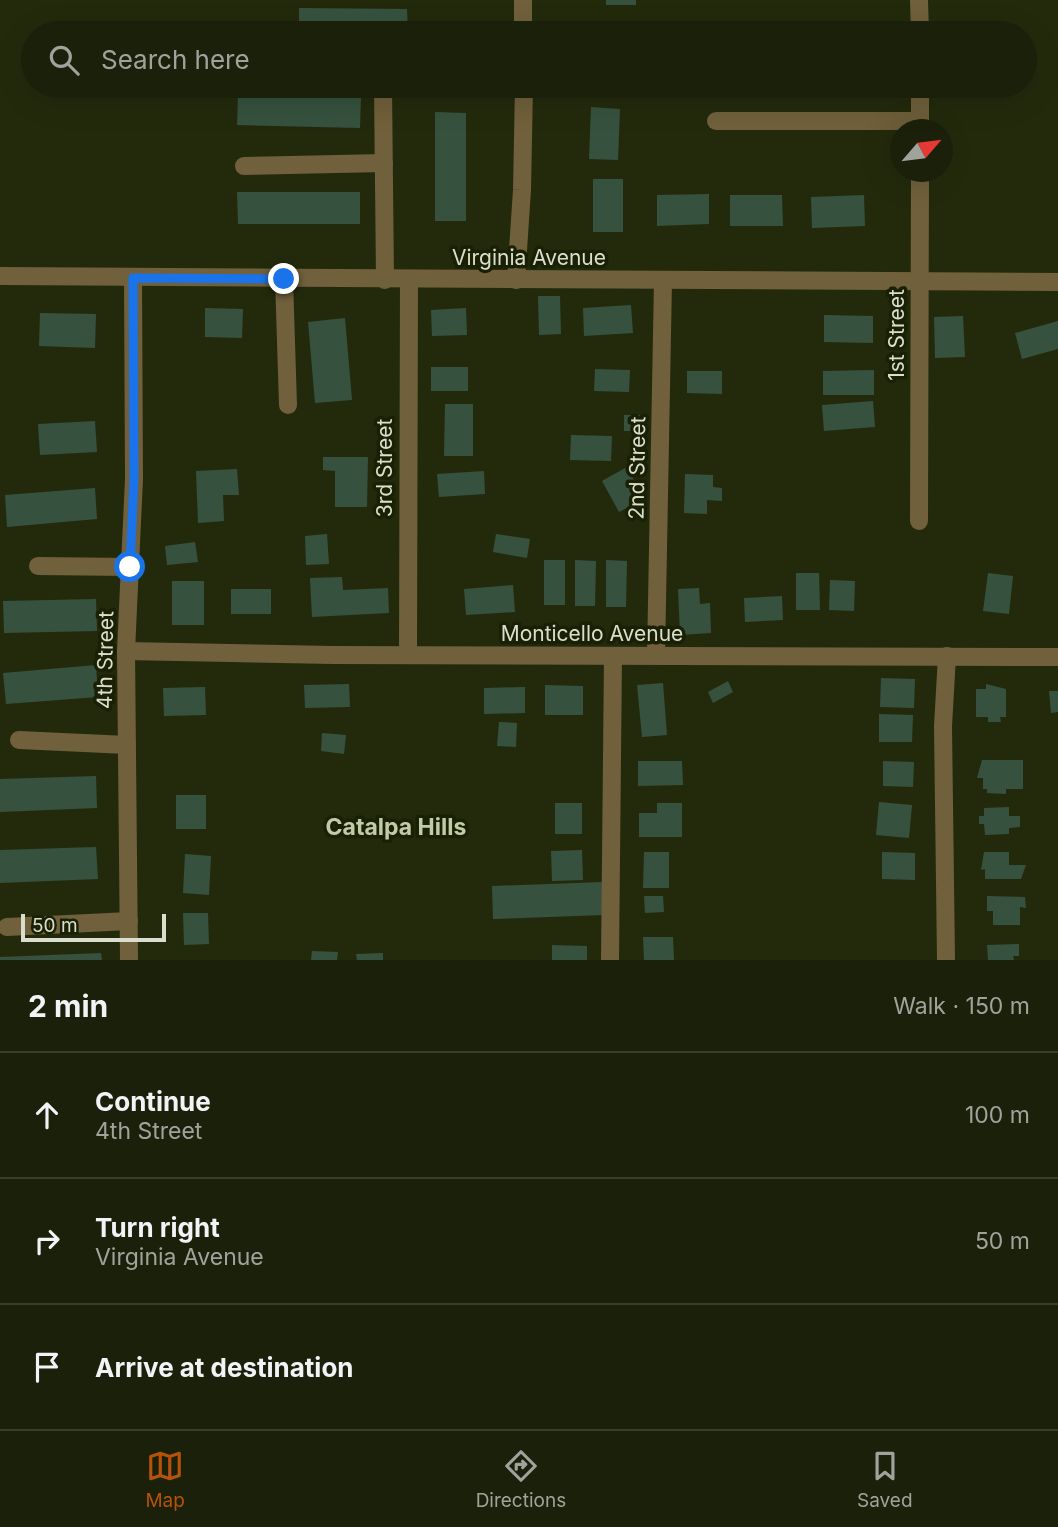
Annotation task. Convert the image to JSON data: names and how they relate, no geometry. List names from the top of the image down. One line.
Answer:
{"streets":{"street":["Virginia Avenue","1st Street","3rd Street","2nd Street","Monticello Avenue","4th Street"]},"crossings":[["Virginia Avenue","1st Street"],["Virginia Avenue","3rd Street"],["Virginia Avenue","2nd Street"],["Virginia Avenue","4th Street"],["3rd Street","Monticello Avenue"],["2nd Street","Monticello Avenue"],["Monticello Avenue","4th Street"]],"districts":["Catalpa Hills"],"scale_bar":"50 m","north":"top right","page":{"search":"Search here","scale":"50 m","heading":["2 min","Walk · 150 m"],"list":[["Continue","4th Street","100 m"],["Turn right","Virginia Avenue","50 m"],"Arrive at destination"],"nav":["Map","Directions","Saved"]}}
